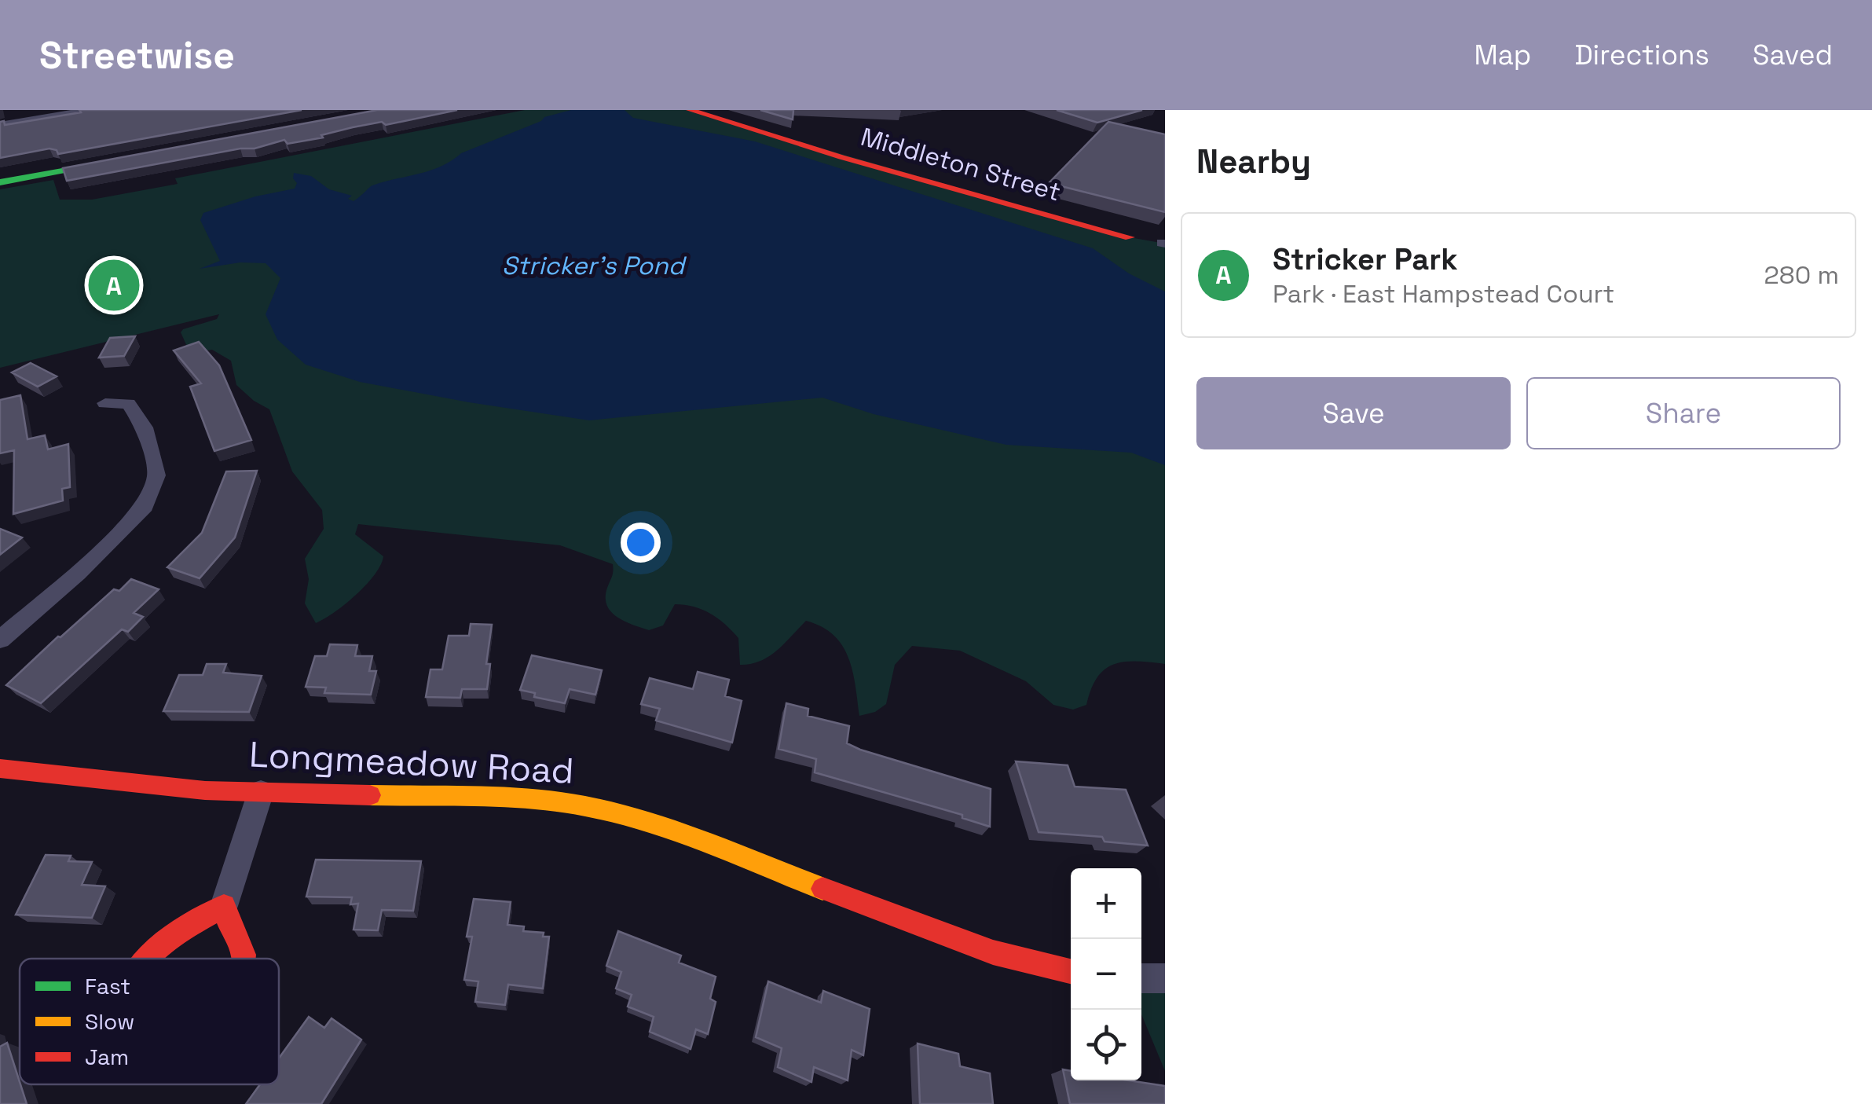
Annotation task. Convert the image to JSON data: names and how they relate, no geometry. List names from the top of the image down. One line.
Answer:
{"streets":{"street":["Middleton Street","Longmeadow Road"]},"water":["Stricker's Pond"],"legend":["Fast","Slow","Jam"],"page":{"header":"Streetwise","nav":["Map","Directions","Saved"],"heading":"Nearby","list":[{"mark":"A","name":"Stricker Park","note":"Park · East Hampstead Court","value":"280 m"}],"pins":"A","buttons":["Save","Share"],"map_buttons":["+","−"]}}
